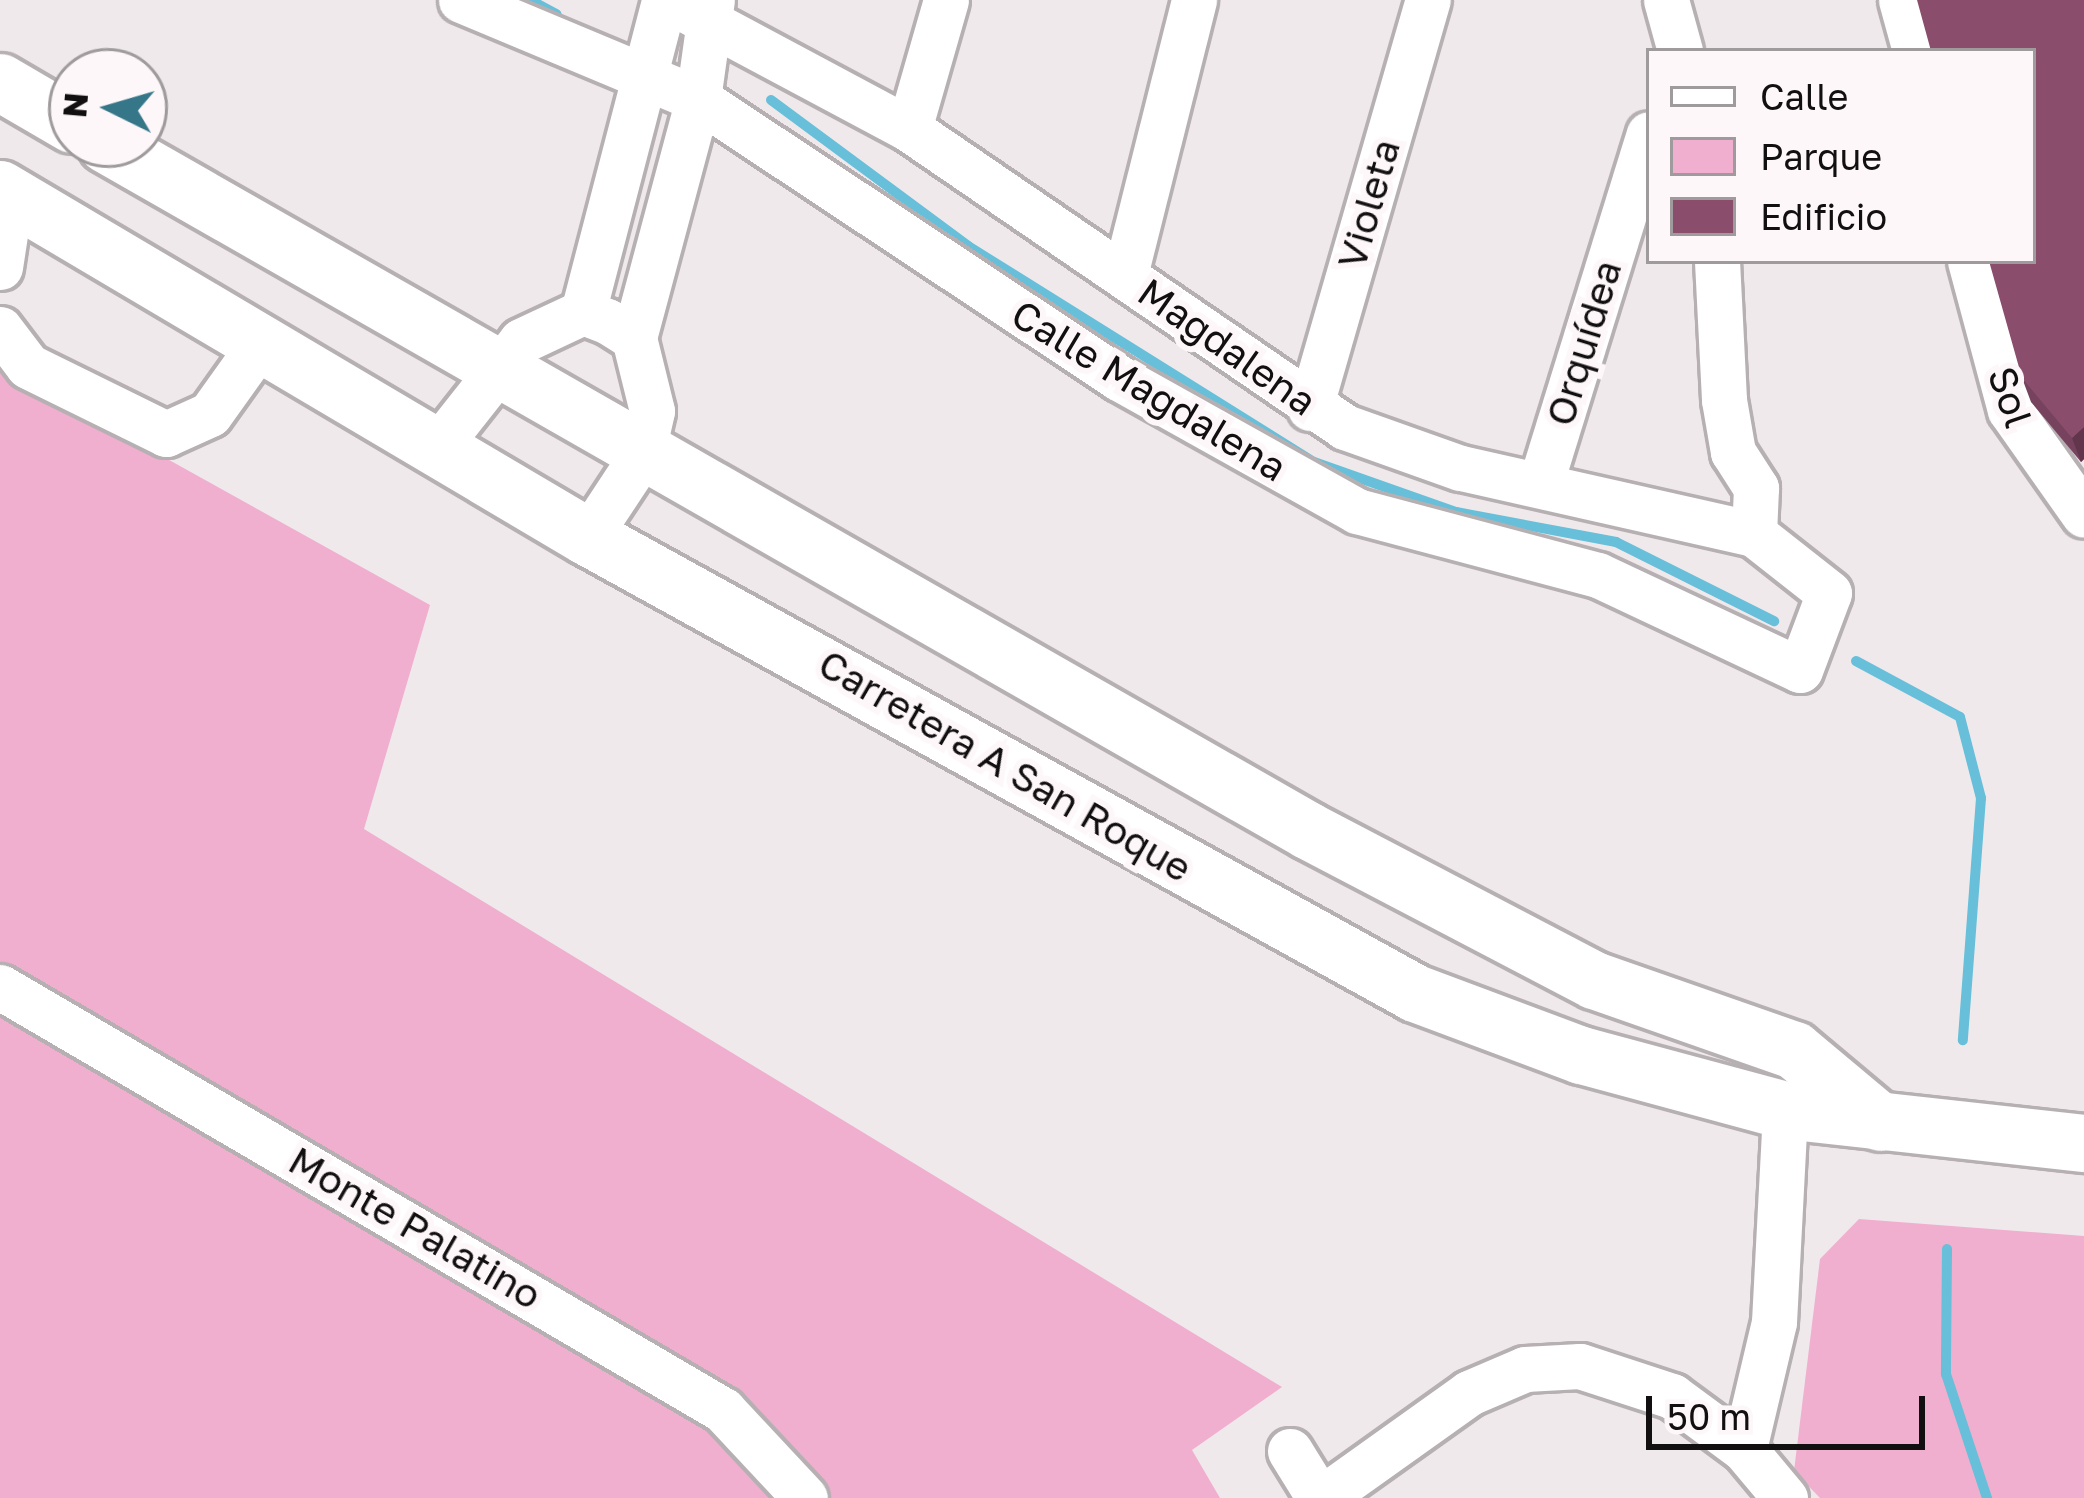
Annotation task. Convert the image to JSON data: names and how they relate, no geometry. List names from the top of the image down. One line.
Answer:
{"streets":{"main road":["Carretera A San Roque"],"street":["Violeta","Orquídea","Magdalena","Calle Magdalena","Sol","Monte Palatino"]},"crossings":[["Violeta","Magdalena"],["Orquídea","Magdalena"],["Magdalena","Calle Magdalena"]],"legend":["Calle","Parque","Edificio"],"scale_bar":"50 m","north":"left"}
